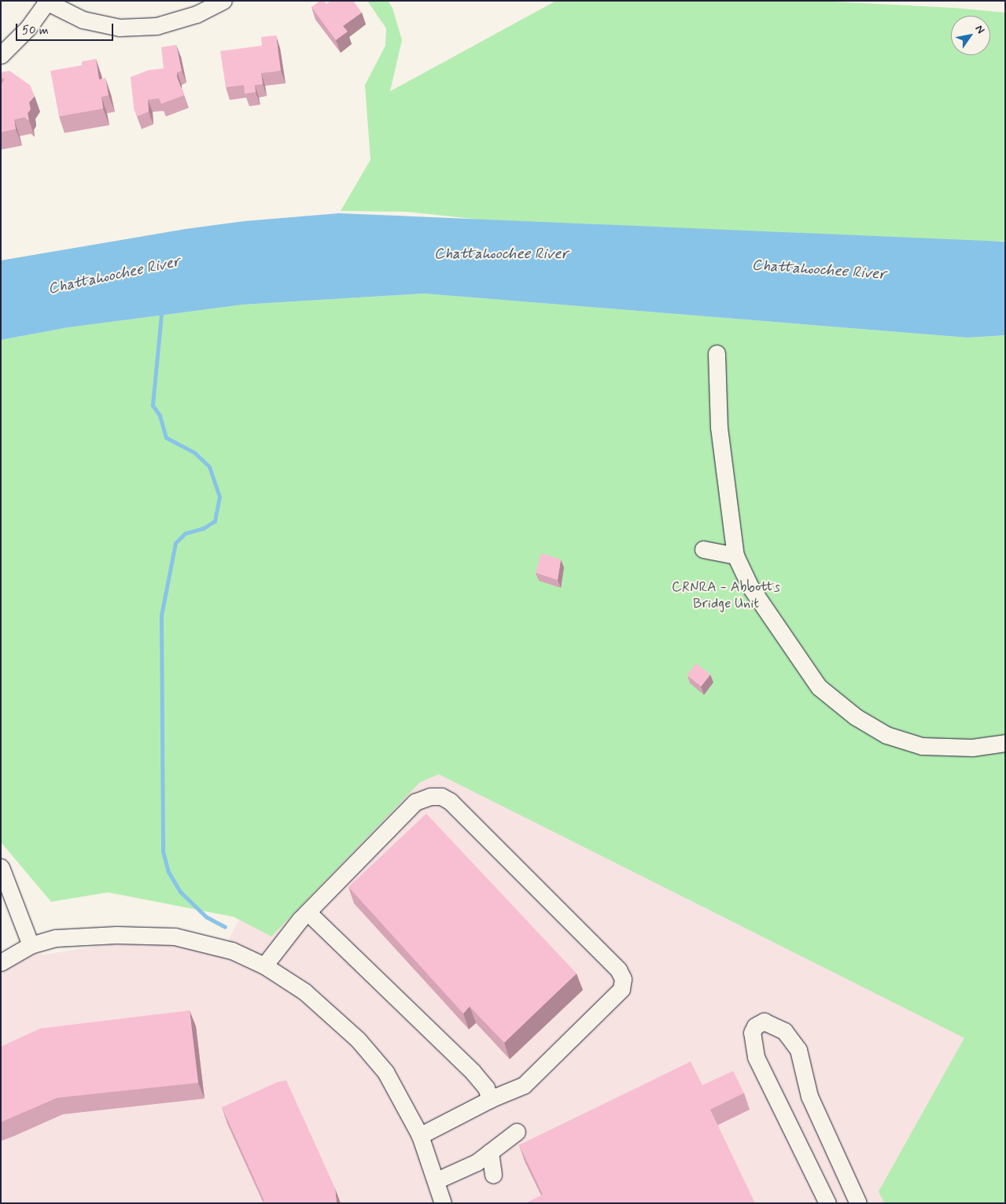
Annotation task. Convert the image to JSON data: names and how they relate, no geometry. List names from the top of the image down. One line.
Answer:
{"water":["Chattahoochee River"],"parks":["CRNRA - Abbotts Bridge Unit"],"scale_bar":"50 m","north":"top right"}
